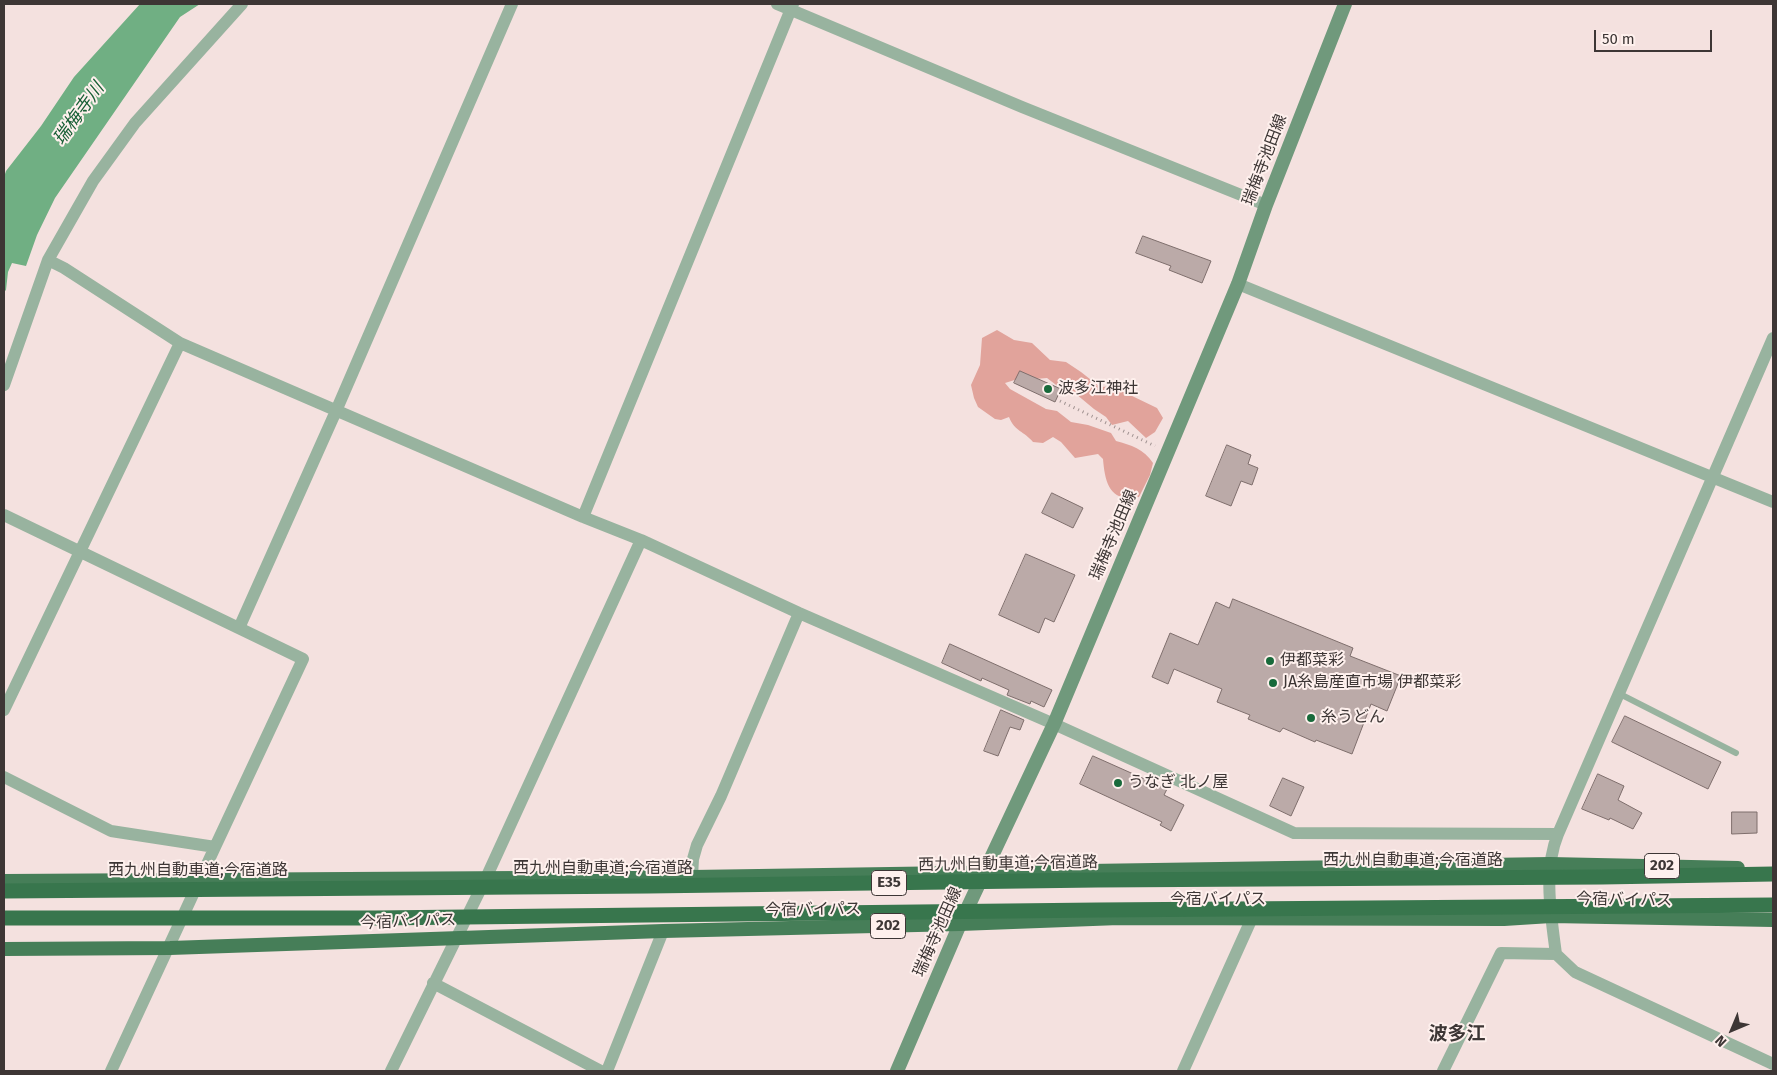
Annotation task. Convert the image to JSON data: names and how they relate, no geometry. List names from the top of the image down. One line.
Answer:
{"streets":{"highway":["西九州自動車道;今宿道路","202","E35","今宿バイパス"],"main road":["瑞梅寺池田線"]},"crossings":[["瑞梅寺池田線","今宿バイパス"]],"districts":["波多江"],"water":["瑞梅寺川"],"places":["波多江神社","伊都菜彩","JA糸島産直市場 伊都菜彩","糸うどん","うなぎ 北ノ屋"],"scale_bar":"50 m","north":"bottom left"}
